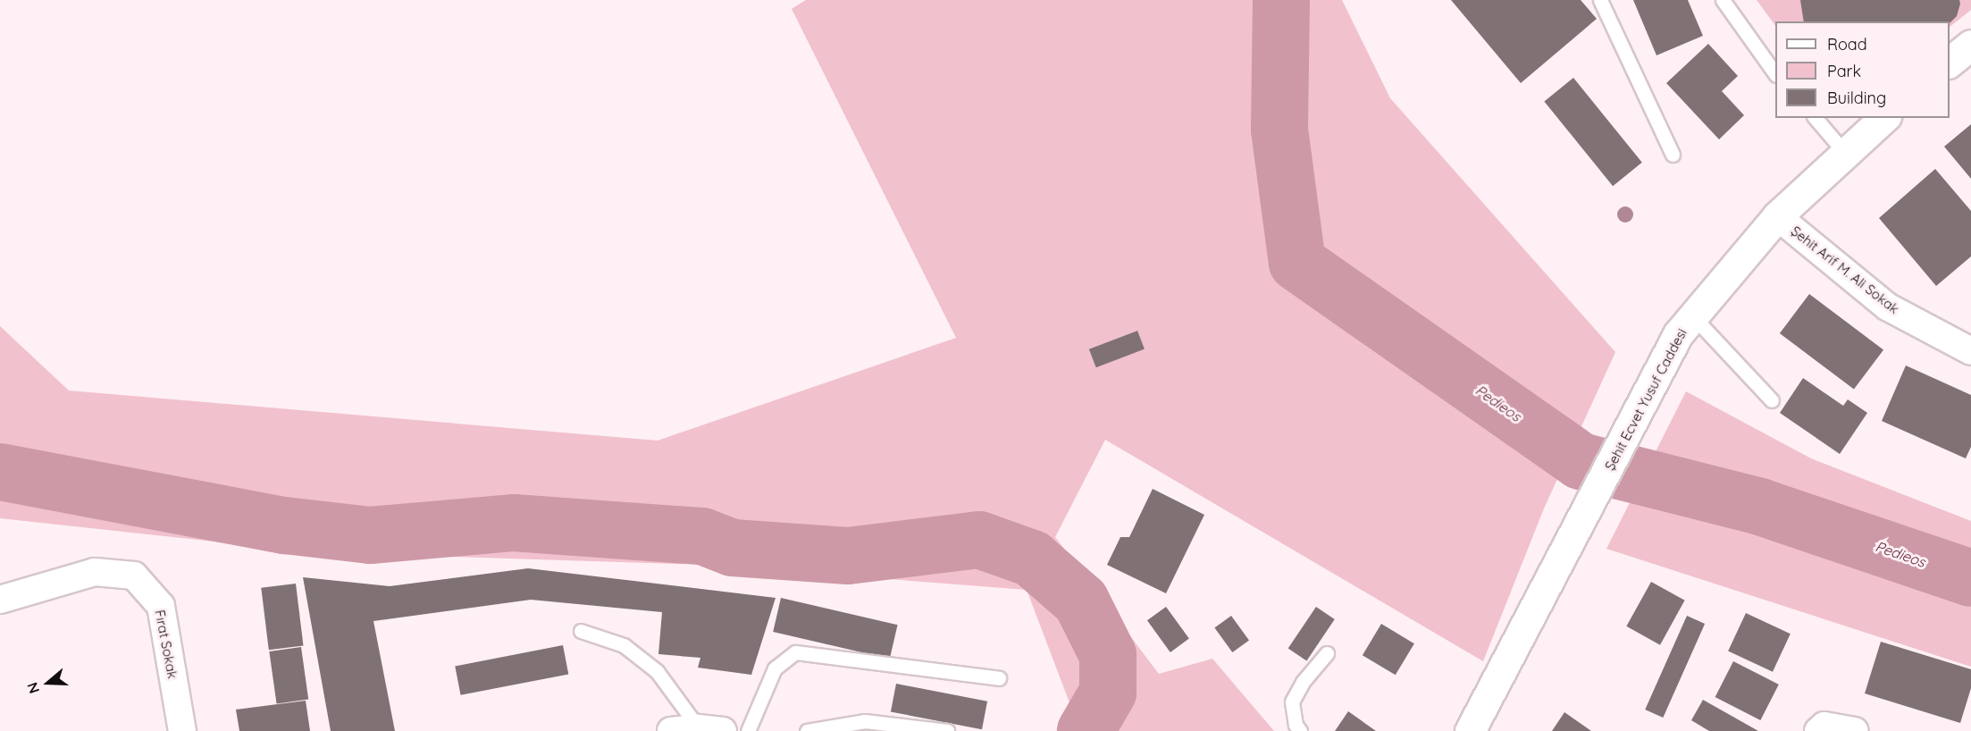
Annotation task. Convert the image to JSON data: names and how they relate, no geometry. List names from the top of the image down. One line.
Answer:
{"streets":{"main road":["Şehit Ecvet Yusuf Caddesi"],"street":["Şehit Arif M. Ali Sokak","Fırat Sokak"]},"crossings":[["Şehit Arif M. Ali Sokak","Şehit Ecvet Yusuf Caddesi"]],"water":["Pedieos"],"legend":["Road","Park","Building"],"north":"left"}
